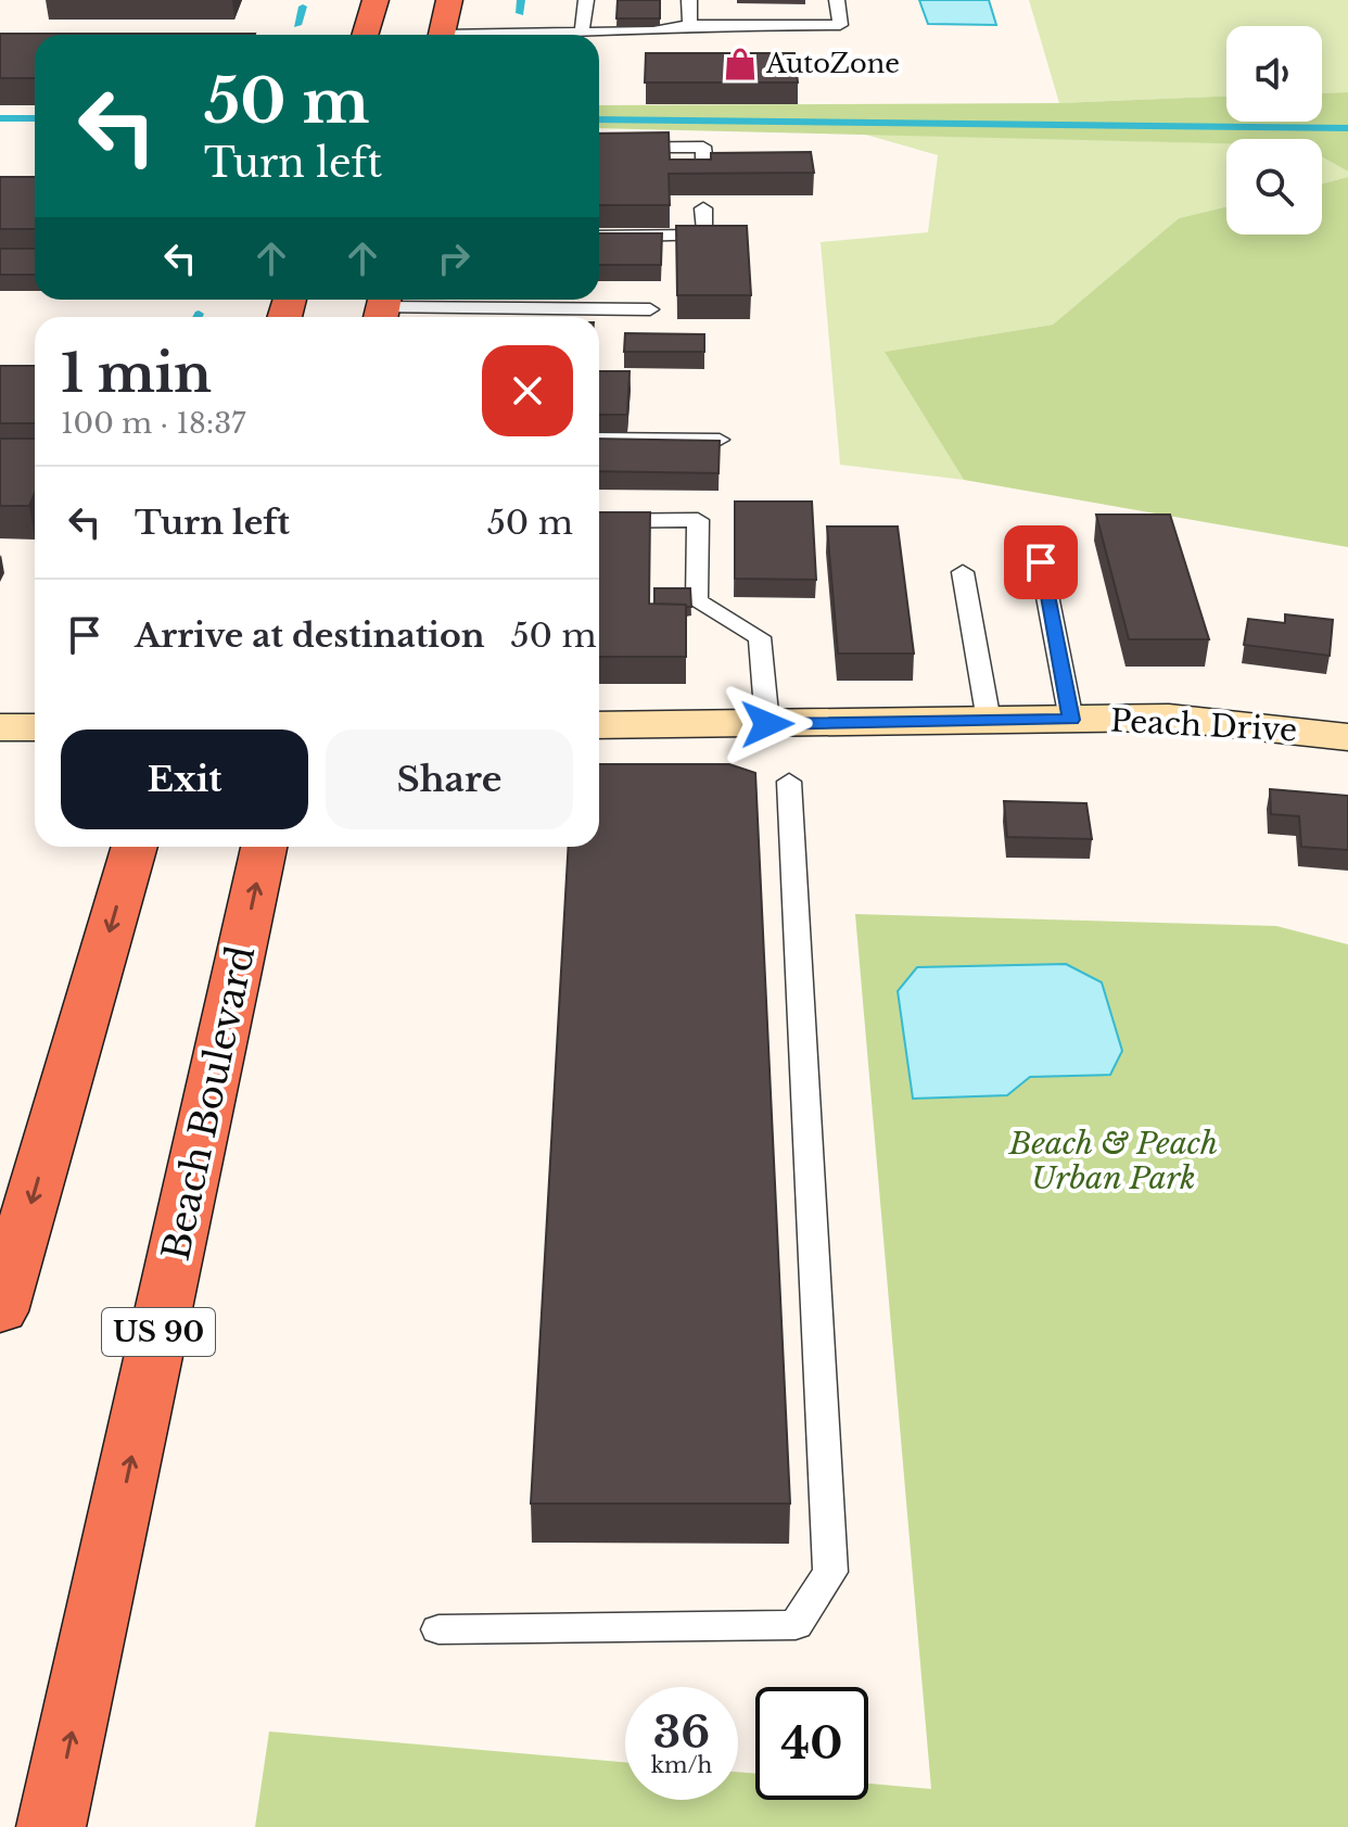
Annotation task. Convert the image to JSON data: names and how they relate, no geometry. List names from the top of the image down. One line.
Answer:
{"streets":{"highway":["Beach Boulevard","US 90"],"street":["Peach Drive"]},"parks":["Beach & Peach Urban Park"],"places":{"shop":["AutoZone"]},"page":{"turn":["50 m","Turn left"],"heading":["1 min","100 m · 18:37"],"list":[{"name":"Turn left","value":"50 m"},{"name":"Arrive at destination","value":"50 m"}],"buttons":["Exit","Share"],"speed":"36 km/h","limit":"40"}}
